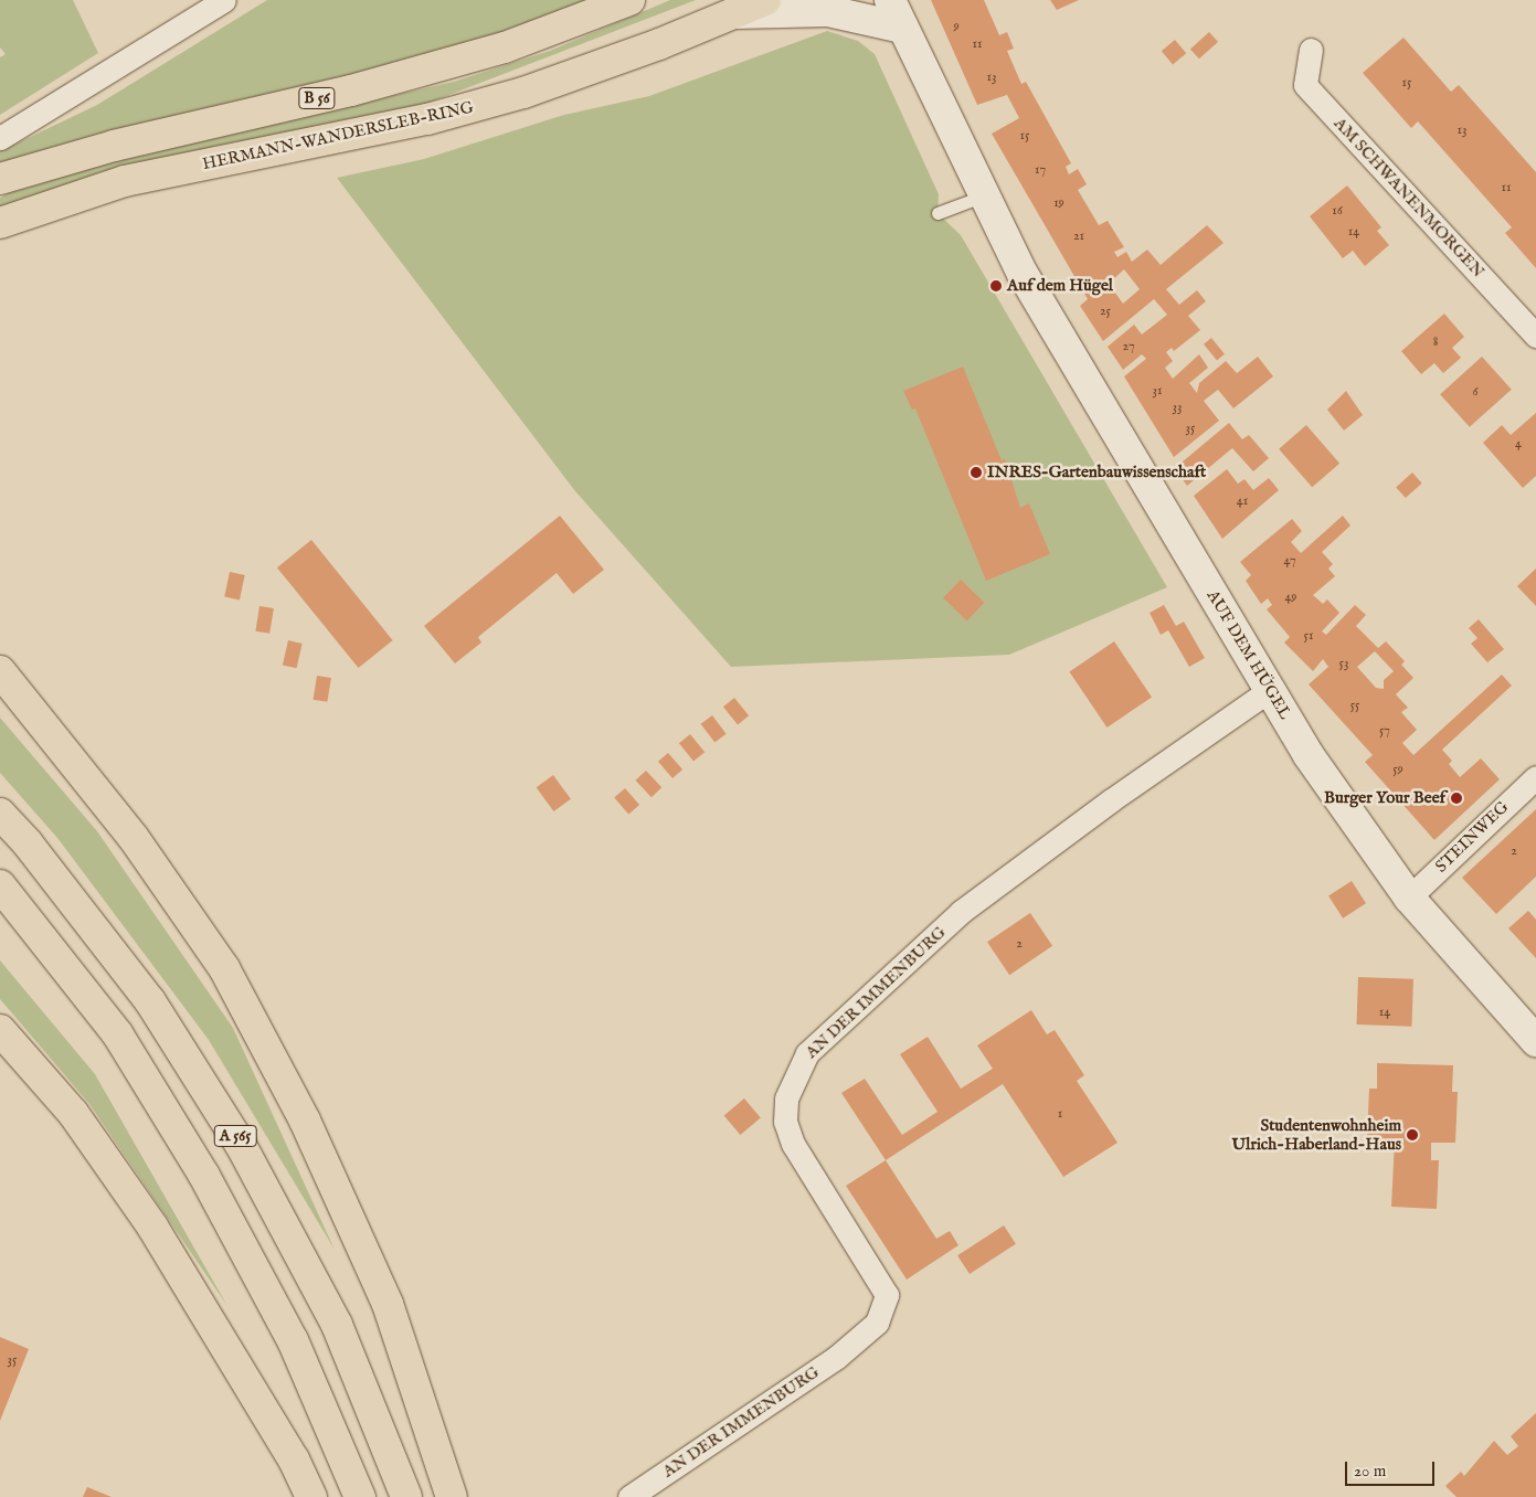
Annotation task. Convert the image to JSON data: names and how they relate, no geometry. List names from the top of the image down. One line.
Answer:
{"streets":{"main road":["B 56","HERMANN-WANDERSLEB-RING","A 565"],"street":["AM SCHWANENMORGEN","AUF DEM HÜGEL","STEINWEG","AN DER IMMENBURG"]},"crossings":[["AUF DEM HÜGEL","STEINWEG"],["AUF DEM HÜGEL","AN DER IMMENBURG"]],"places":["Auf dem Hügel","INRES-Gartenbauwissenschaft","Burger Your Beef","Studentenwohnheim Ulrich-Haberland-Haus"],"house_numbers":["9","11","13","15","13","15","17","11","19","16","14","21","25","8","27","31","6","33","35","4","41","47","49","51","53","55","57","59","2","2","14","1","35"],"scale_bar":"20 m"}
